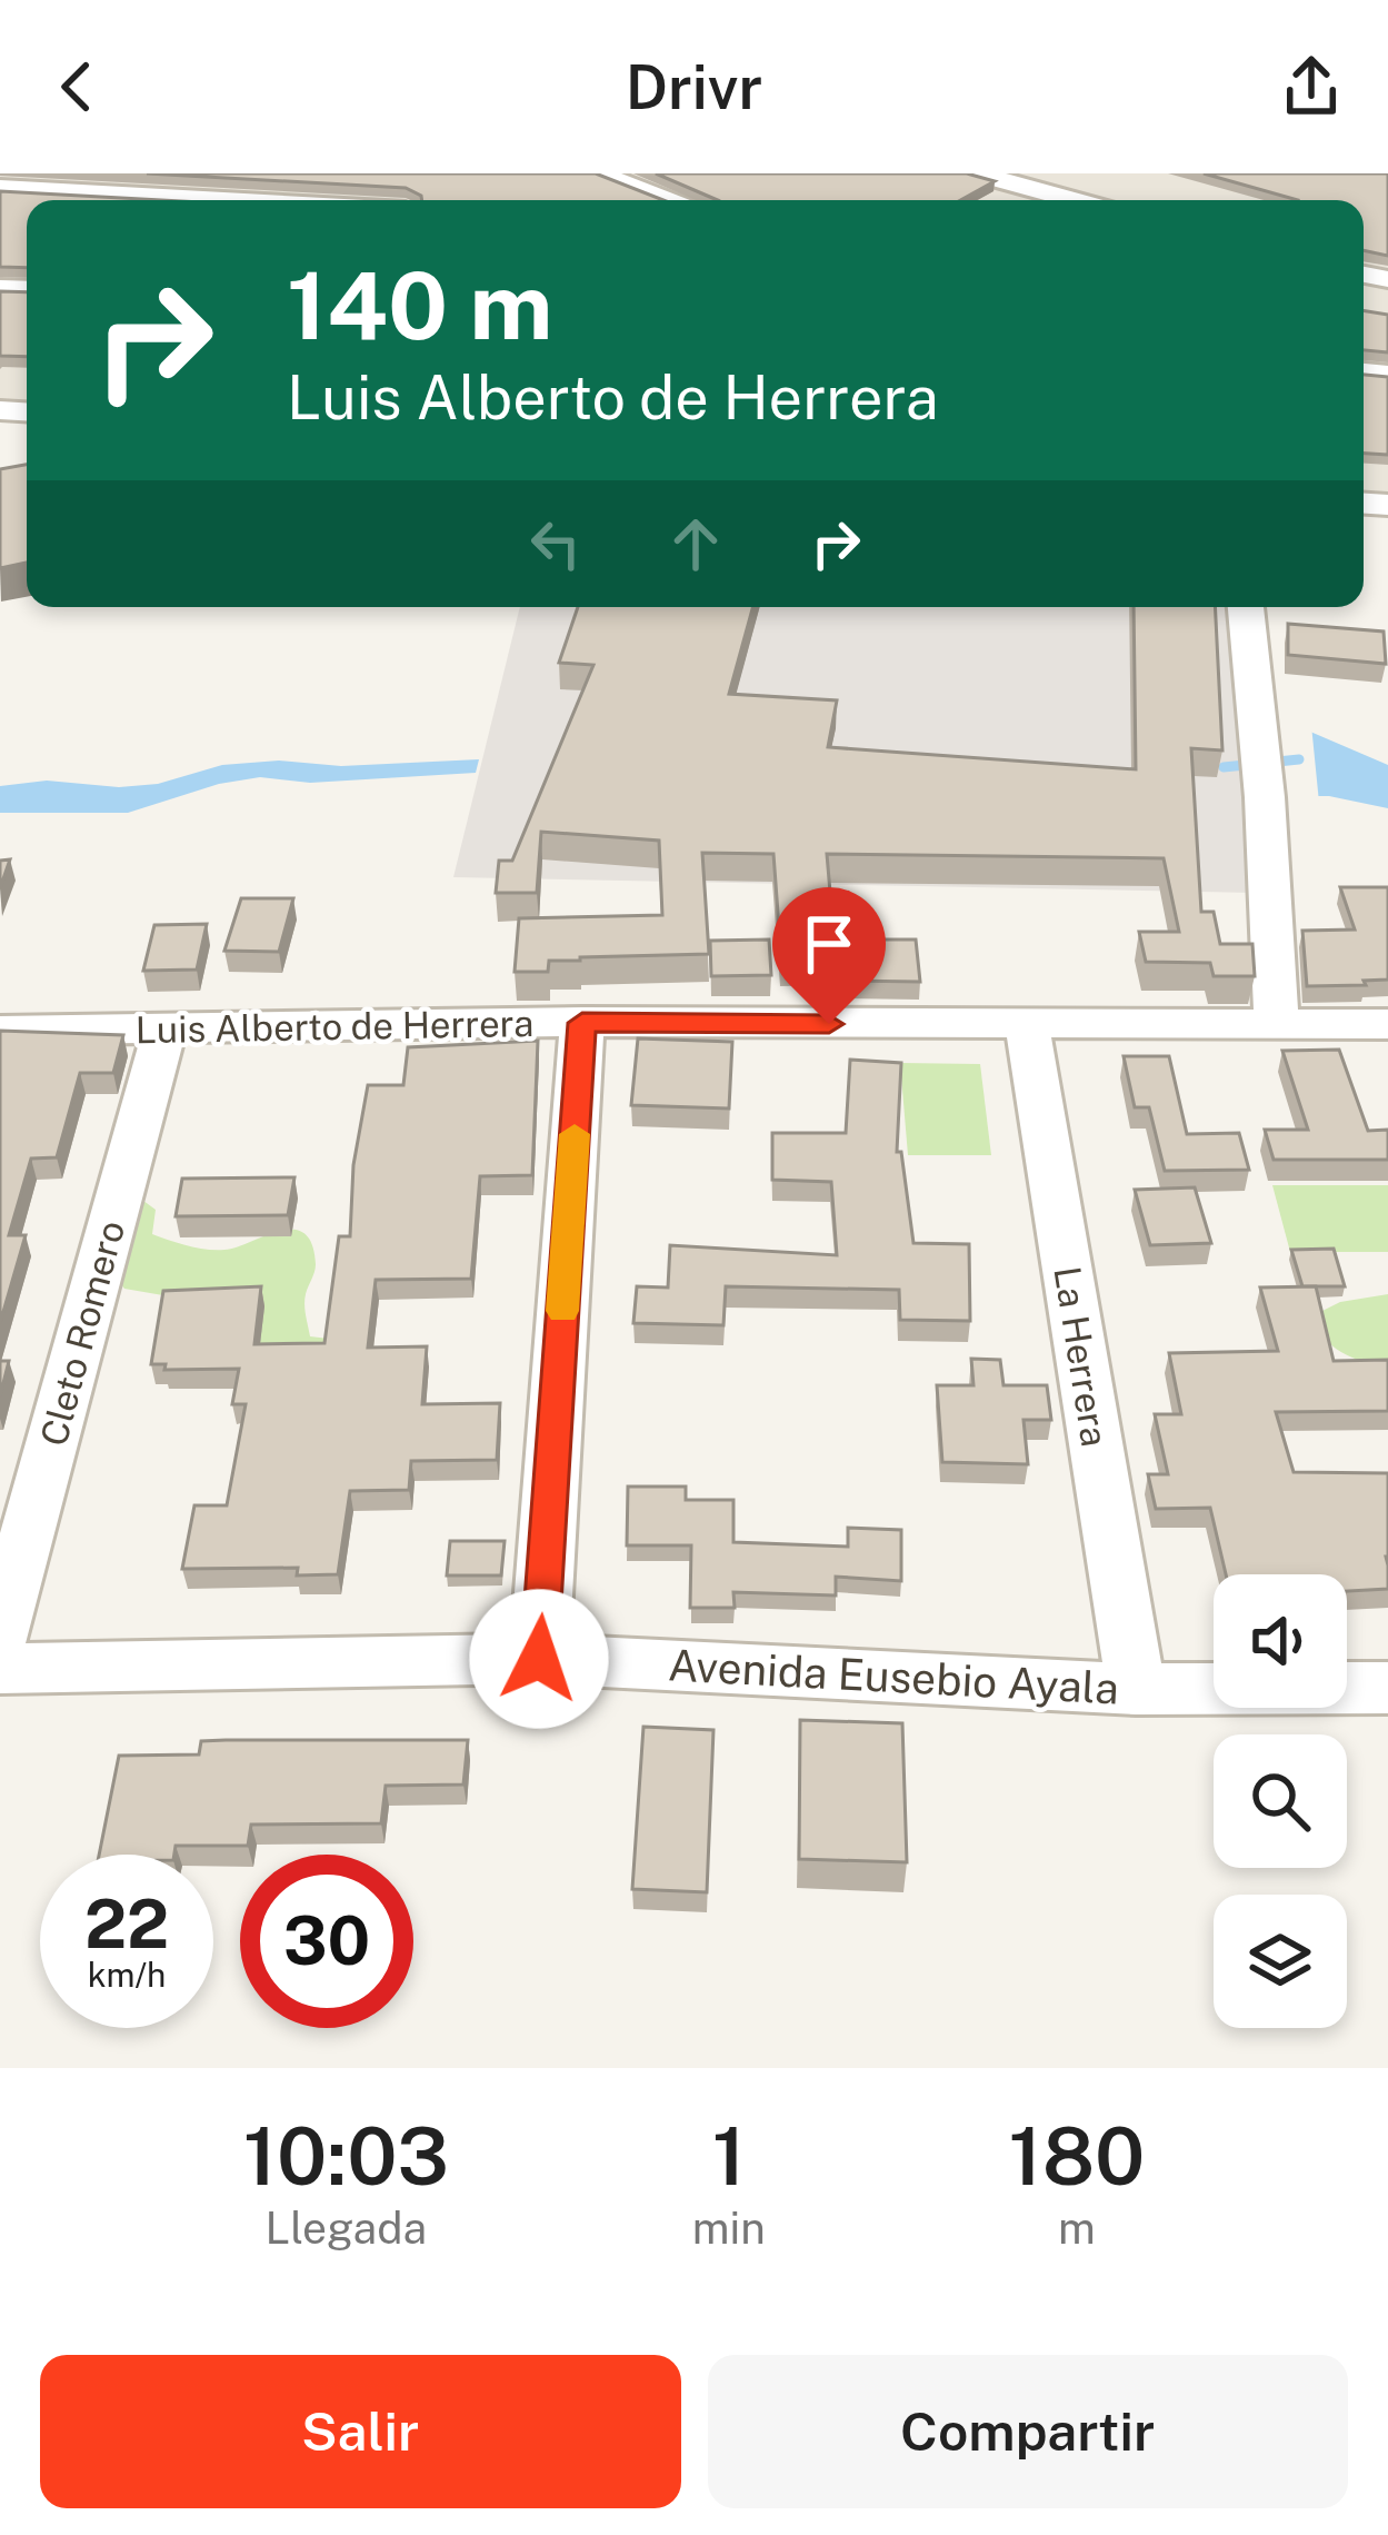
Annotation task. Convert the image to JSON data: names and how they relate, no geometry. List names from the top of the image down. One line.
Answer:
{"streets":{"street":["Luis Alberto de Herrera","Cleto Romero","La Herrera","Avenida Eusebio Ayala"]},"crossings":[["Luis Alberto de Herrera","Cleto Romero"],["Luis Alberto de Herrera","La Herrera"],["La Herrera","Avenida Eusebio Ayala"]],"page":{"header":"Drivr","turn":["140 m","Luis Alberto de Herrera"],"speed":"22 km/h","limit":"30","eta":["10:03","Llegada","1","min","180","m"],"buttons":["Salir","Compartir"]}}
